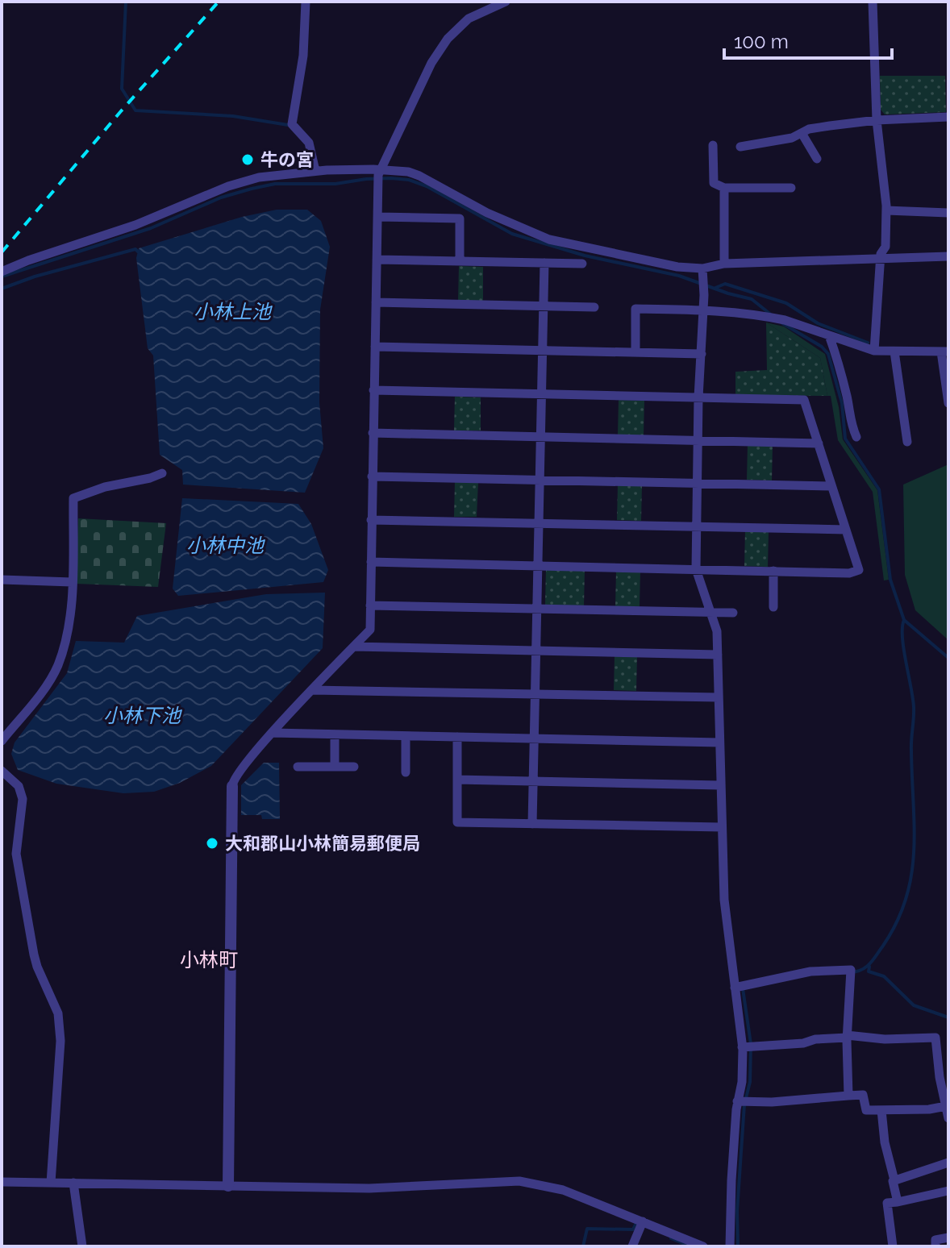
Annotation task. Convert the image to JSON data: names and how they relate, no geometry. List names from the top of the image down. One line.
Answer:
{"districts":["小林町"],"water":["小林上池","小林中池","小林下池"],"places":["牛の宮","大和郡山小林簡易郵便局"],"scale_bar":"100 m"}
